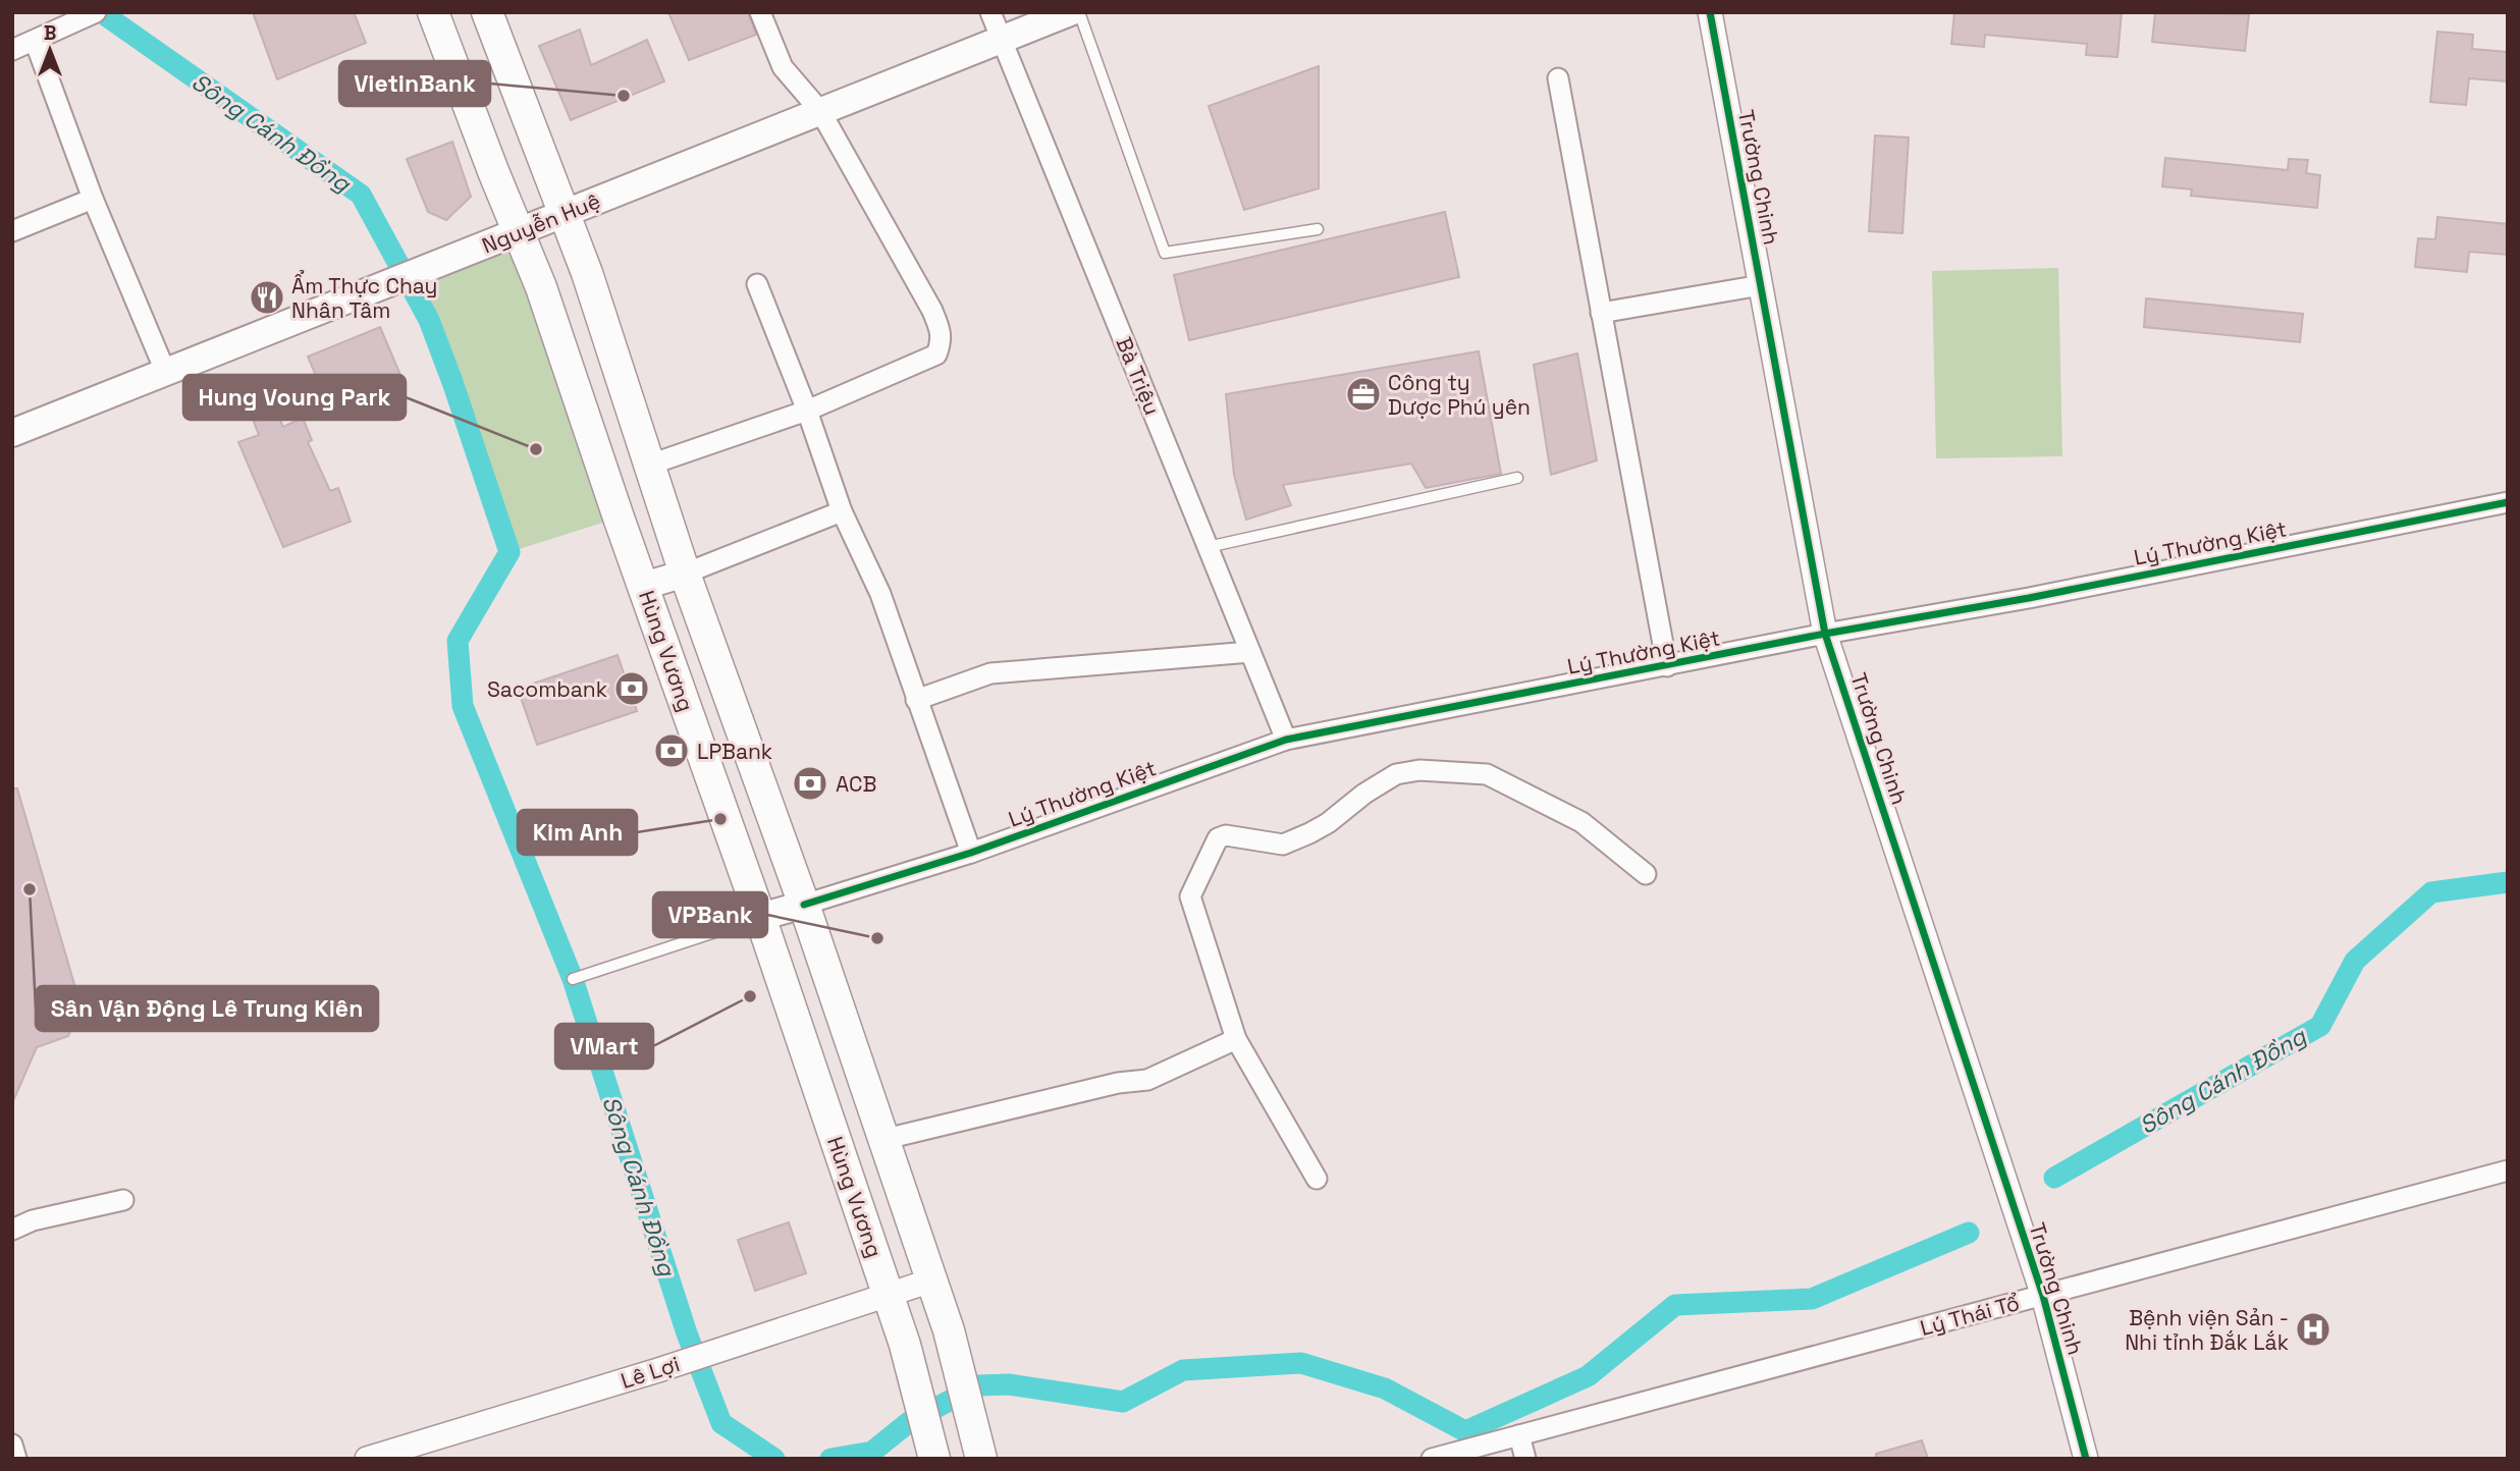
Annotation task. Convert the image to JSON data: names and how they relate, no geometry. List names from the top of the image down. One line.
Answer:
{"streets":{"main road":["Nguyễn Huệ","Hùng Vương"],"street":["Trường Chinh","Bà Triệu","Lý Thường Kiệt","Lý Thái Tổ","Lê Lợi"]},"crossings":[["Trường Chinh","Lý Thường Kiệt"],["Trường Chinh","Lý Thái Tổ"],["Nguyễn Huệ","Bà Triệu"],["Nguyễn Huệ","Hùng Vương"],["Bà Triệu","Lý Thường Kiệt"],["Lý Thường Kiệt","Hùng Vương"],["Hùng Vương","Lê Lợi"]],"water":["Sông Cánh Đồng"],"places":{"other":["VietinBank","Hung Voung Park","Kim Anh","Sân Vận Động Lê Trung Kiên","VPBank","VMart"],"restaurant":["Ẩm Thực Chay Nhân Tâm"],"office":["Công ty Dược Phú yên"],"bank":["Sacombank","LPBank","ACB"],"hospital":["Bệnh viện Sản - Nhi tỉnh Đắk Lắk"]},"north":"top"}
